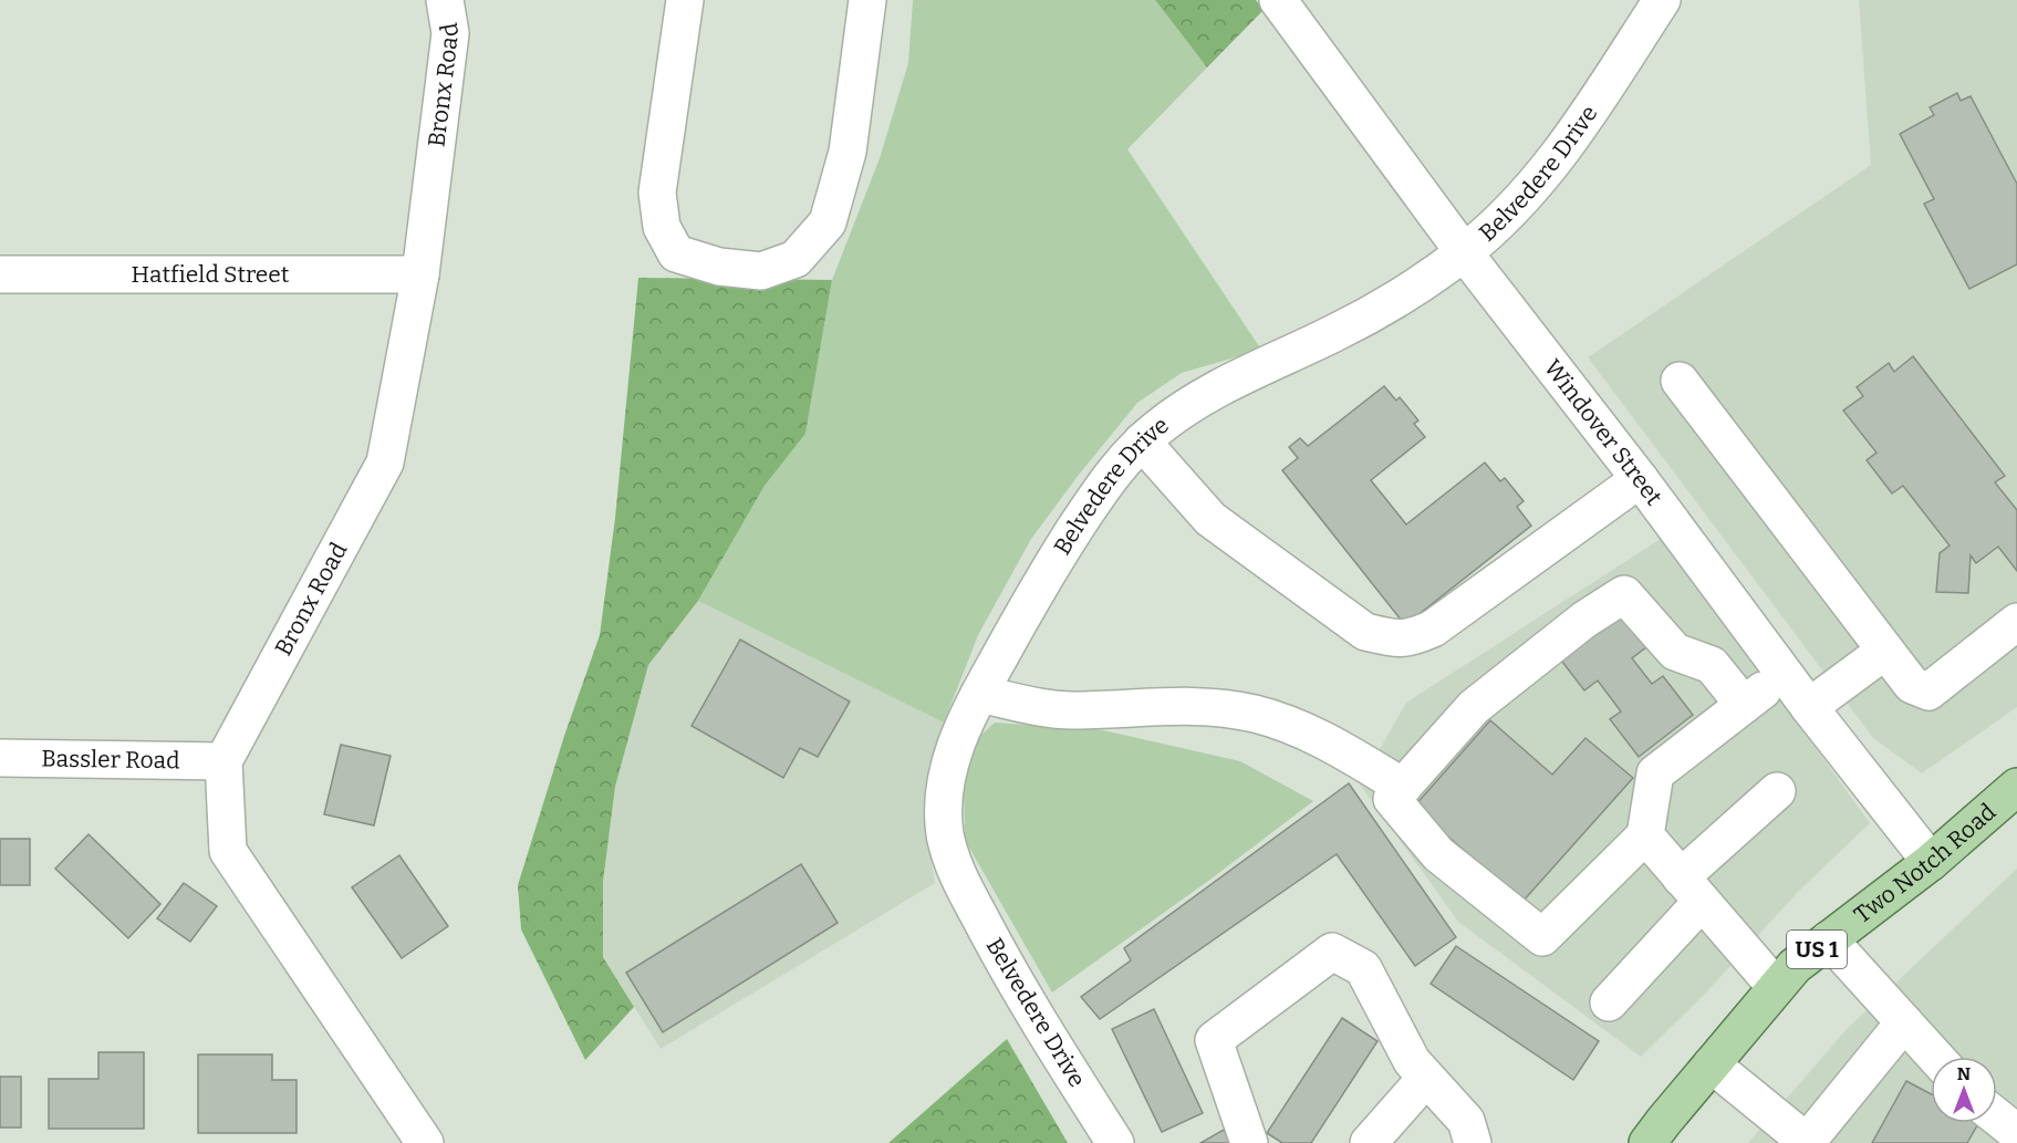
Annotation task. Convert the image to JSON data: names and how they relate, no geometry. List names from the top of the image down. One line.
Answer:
{"streets":{"main road":["Two Notch Road","US 1"],"street":["Bronx Road","Belvedere Drive","Hatfield Street","Windover Street","Bassler Road"]},"crossings":[["Bronx Road","Hatfield Street"],["Bronx Road","Bassler Road"],["Belvedere Drive","Windover Street"],["Windover Street","Two Notch Road"]],"north":"top"}
